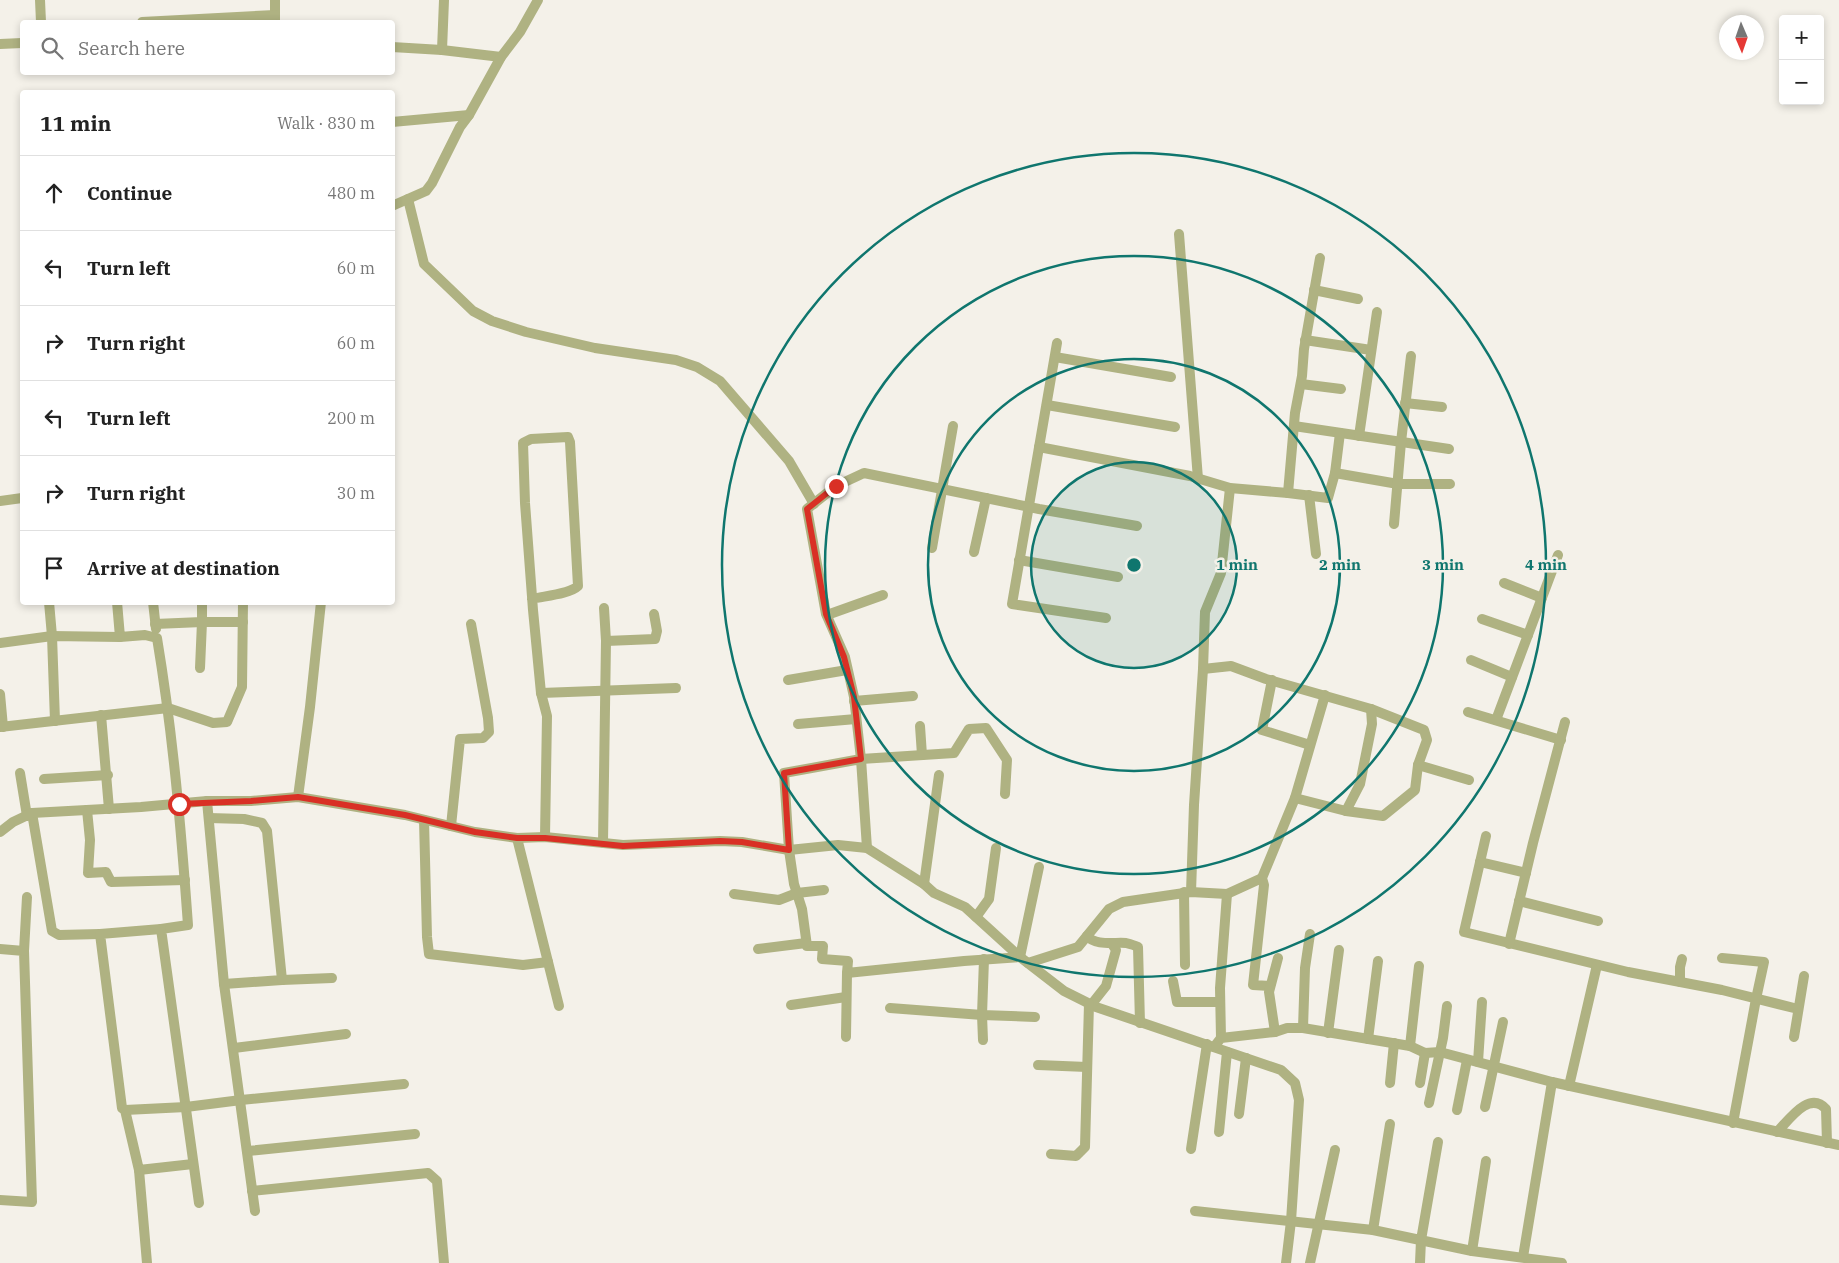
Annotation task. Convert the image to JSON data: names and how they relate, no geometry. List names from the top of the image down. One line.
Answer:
{"north":"bottom","page":{"map_buttons":["+","−"],"search":"Search here","heading":["11 min","Walk · 830 m"],"list":[["Continue","480 m"],["Turn left","60 m"],["Turn right","60 m"],["Turn left","200 m"],["Turn right","30 m"],"Arrive at destination"]},"rings":["1 min","2 min","3 min","4 min"]}
